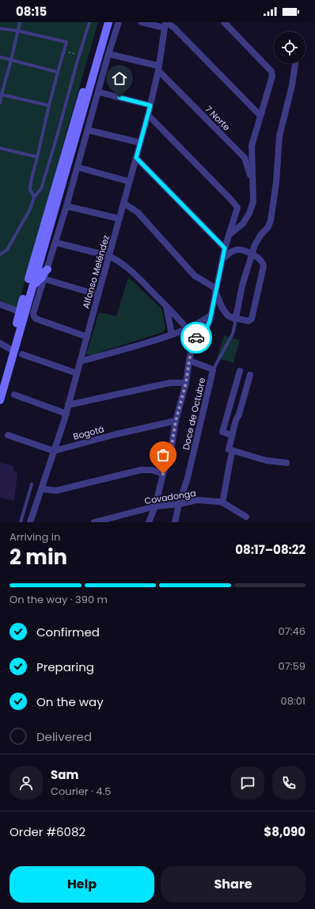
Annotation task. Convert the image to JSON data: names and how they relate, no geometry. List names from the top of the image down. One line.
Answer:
{"streets":{"street":["7 Norte","Alfonso Meléndez","Doce de Octubre","Bogotá","Covadonga"]},"crossings":[["7 Norte","Alfonso Meléndez"],["Alfonso Meléndez","Bogotá"],["Doce de Octubre","Covadonga"]],"page":{"status":"08:15","heading":["2 min","Arriving in","08:17–08:22"],"panel":["Sam","Courier · 4.5","Order #6082","$8,090"],"bar":"On the way · 390 m","list":[["Confirmed","07:46"],["Preparing","07:59"],["On the way","08:01"],"Delivered"],"buttons":["Help","Share"]}}
